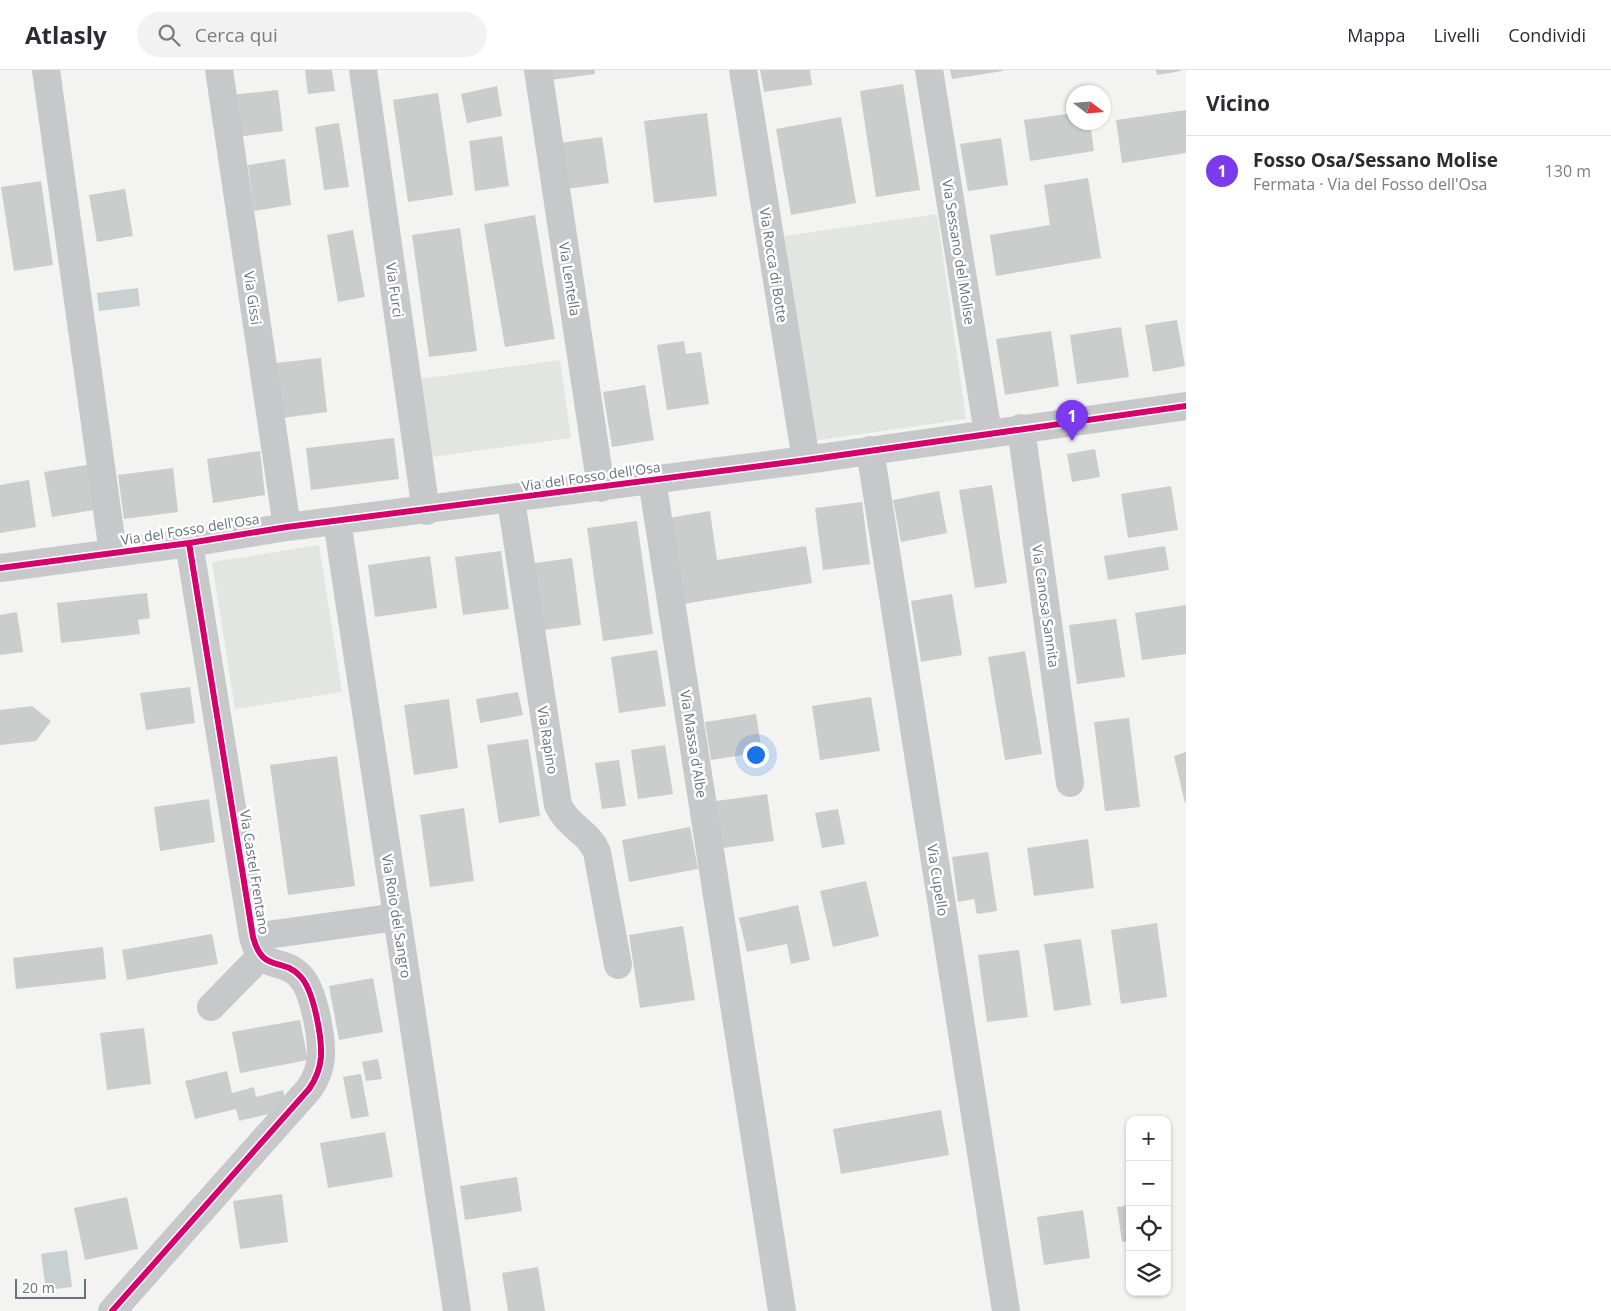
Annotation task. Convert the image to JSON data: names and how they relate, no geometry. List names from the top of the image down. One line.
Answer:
{"streets":{"street":["Via Sessano del Molise","Via Rocca di Botte","Via Lentella","Via Furci","Via Gissi","Via del Fosso dell'Osa","Via Canosa Sannita","Via Rapino","Via Massa d'Albe","Via Castel Frentano","Via Cupello","Via Roio del Sangro"]},"crossings":[["Via Sessano del Molise","Via del Fosso dell'Osa"],["Via Rocca di Botte","Via del Fosso dell'Osa"],["Via Lentella","Via del Fosso dell'Osa"],["Via Furci","Via del Fosso dell'Osa"],["Via Gissi","Via del Fosso dell'Osa"],["Via del Fosso dell'Osa","Via Canosa Sannita"],["Via del Fosso dell'Osa","Via Rapino"],["Via del Fosso dell'Osa","Via Massa d'Albe"],["Via del Fosso dell'Osa","Via Castel Frentano"],["Via del Fosso dell'Osa","Via Cupello"],["Via del Fosso dell'Osa","Via Roio del Sangro"]],"scale_bar":"20 m","north":"right","page":{"header":"Atlasly","search":"Cerca qui","nav":["Mappa","Livelli","Condividi"],"heading":"Vicino","list":[{"mark":"1","name":"Fosso Osa/Sessano Molise","note":"Fermata · Via del Fosso dell'Osa","value":"130 m"}],"pins":"1","map_buttons":["+","−"],"scale":"20 m"}}
